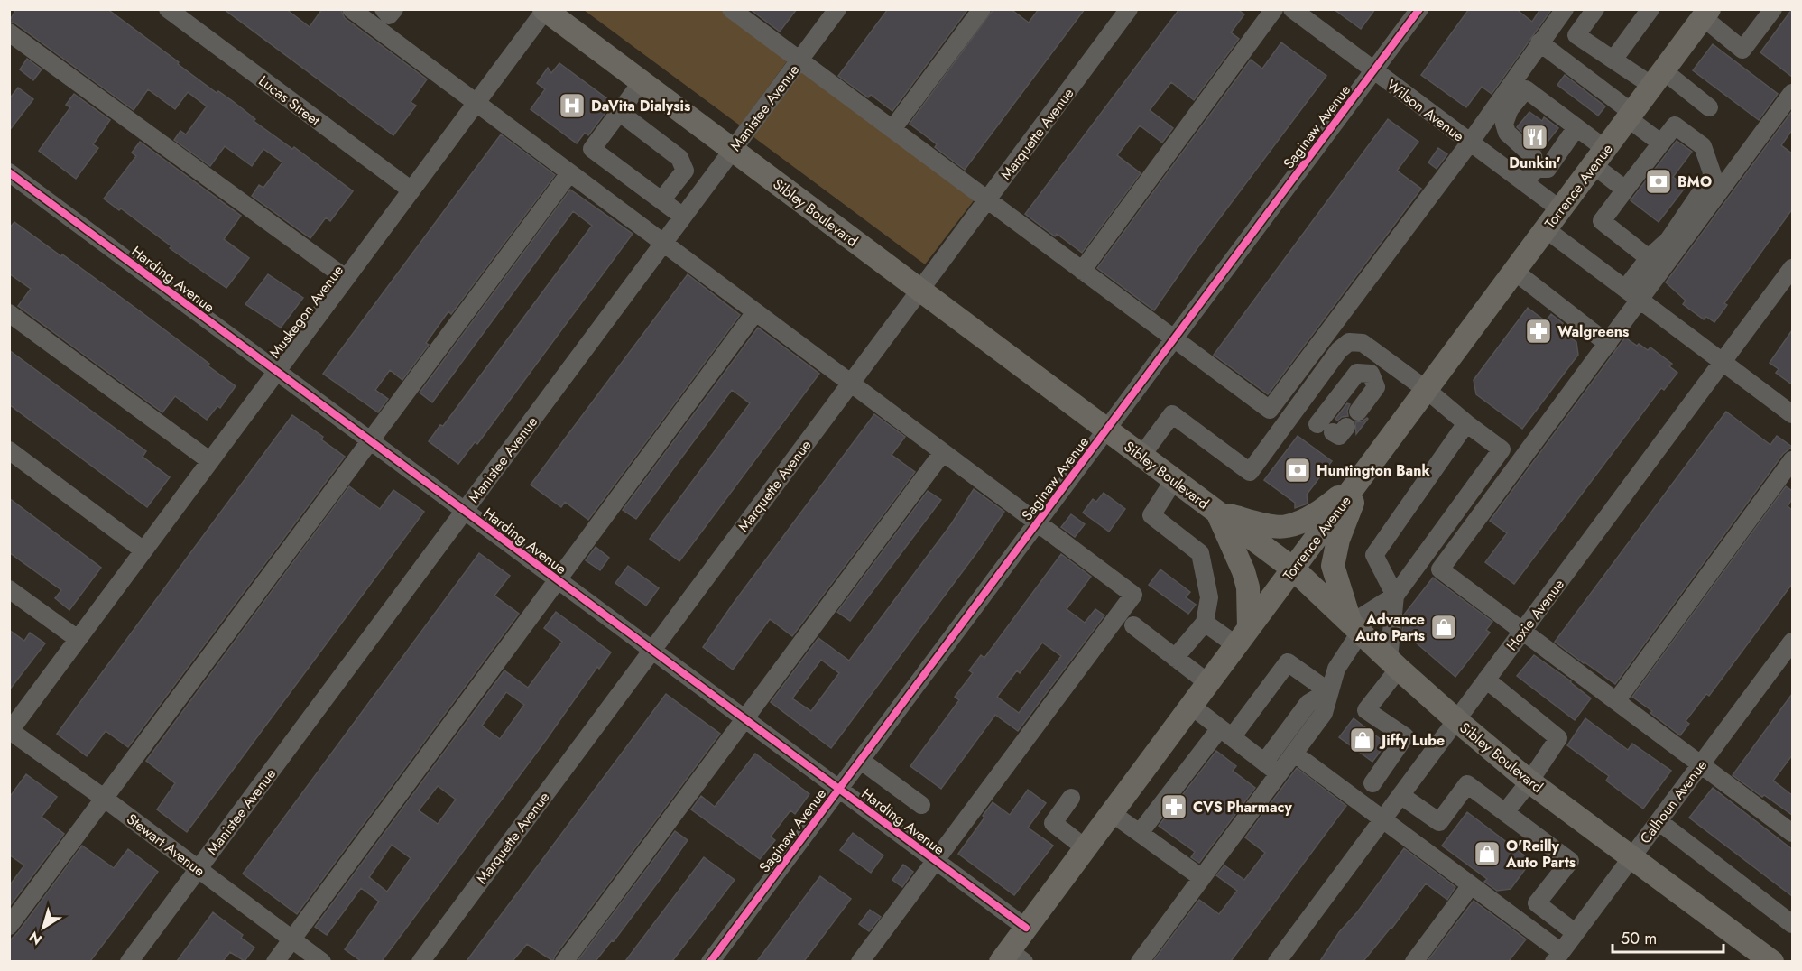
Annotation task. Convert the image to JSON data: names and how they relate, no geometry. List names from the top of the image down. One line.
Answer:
{"streets":{"main road":["Torrence Avenue","Sibley Boulevard"],"street":["Lucas Street","Manistee Avenue","Wilson Avenue","Saginaw Avenue","Marquette Avenue","Harding Avenue","Muskegon Avenue","Hoxie Avenue","Calhoun Avenue","Stewart Avenue"]},"crossings":[["Lucas Street","Muskegon Avenue"],["Manistee Avenue","Sibley Boulevard"],["Manistee Avenue","Harding Avenue"],["Manistee Avenue","Stewart Avenue"],["Wilson Avenue","Saginaw Avenue"],["Wilson Avenue","Torrence Avenue"],["Saginaw Avenue","Sibley Boulevard"],["Saginaw Avenue","Harding Avenue"],["Marquette Avenue","Sibley Boulevard"],["Marquette Avenue","Harding Avenue"],["Torrence Avenue","Sibley Boulevard"],["Torrence Avenue","Harding Avenue"],["Sibley Boulevard","Muskegon Avenue"],["Sibley Boulevard","Hoxie Avenue"],["Sibley Boulevard","Calhoun Avenue"],["Harding Avenue","Muskegon Avenue"],["Muskegon Avenue","Stewart Avenue"]],"places":{"hospital":["DaVita Dialysis"],"restaurant":["Dunkin'"],"bank":["BMO","Huntington Bank"],"pharmacy":["Walgreens","CVS Pharmacy"],"shop":["Advance Auto Parts","Jiffy Lube","O'Reilly Auto Parts"]},"scale_bar":"50 m","north":"bottom left"}
